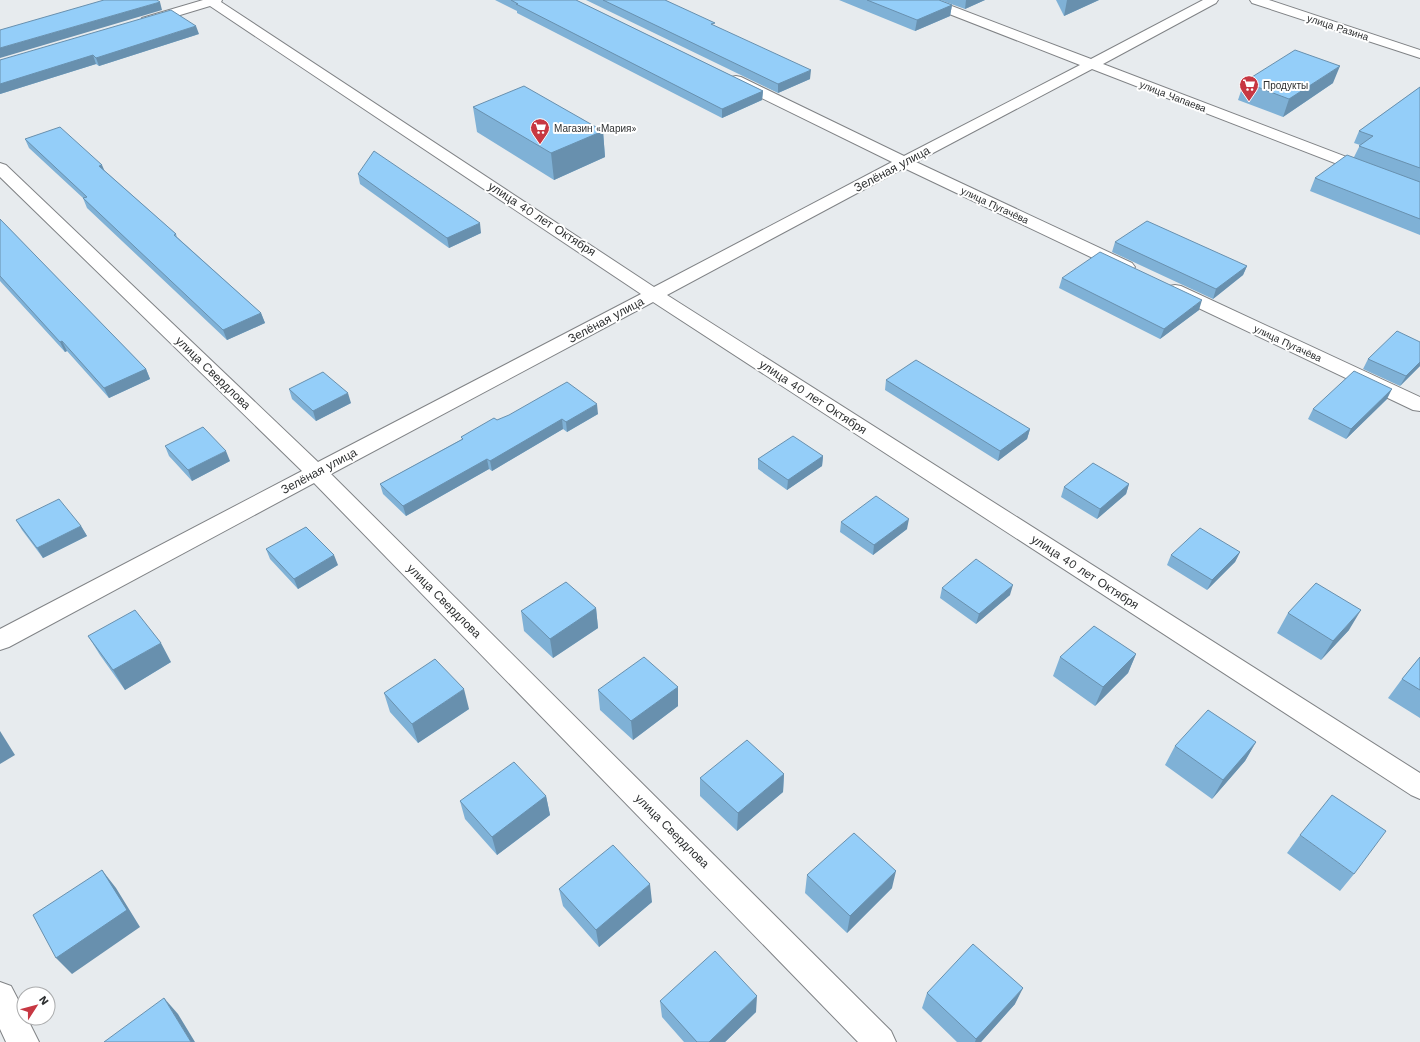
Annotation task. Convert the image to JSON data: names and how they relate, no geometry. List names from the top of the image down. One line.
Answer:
{"streets":{"street":["улица Разина","улица Чапаева","Зелёная улица","улица Пугачёва","улица 40 лет Октября","улица Свердлова"]},"crossings":[["улица Чапаева","Зелёная улица"],["Зелёная улица","улица Пугачёва"],["Зелёная улица","улица 40 лет Октября"],["Зелёная улица","улица Свердлова"]],"places":{"supermarket":["Продукты","Магазин «Мария»"]},"north":"top right"}
